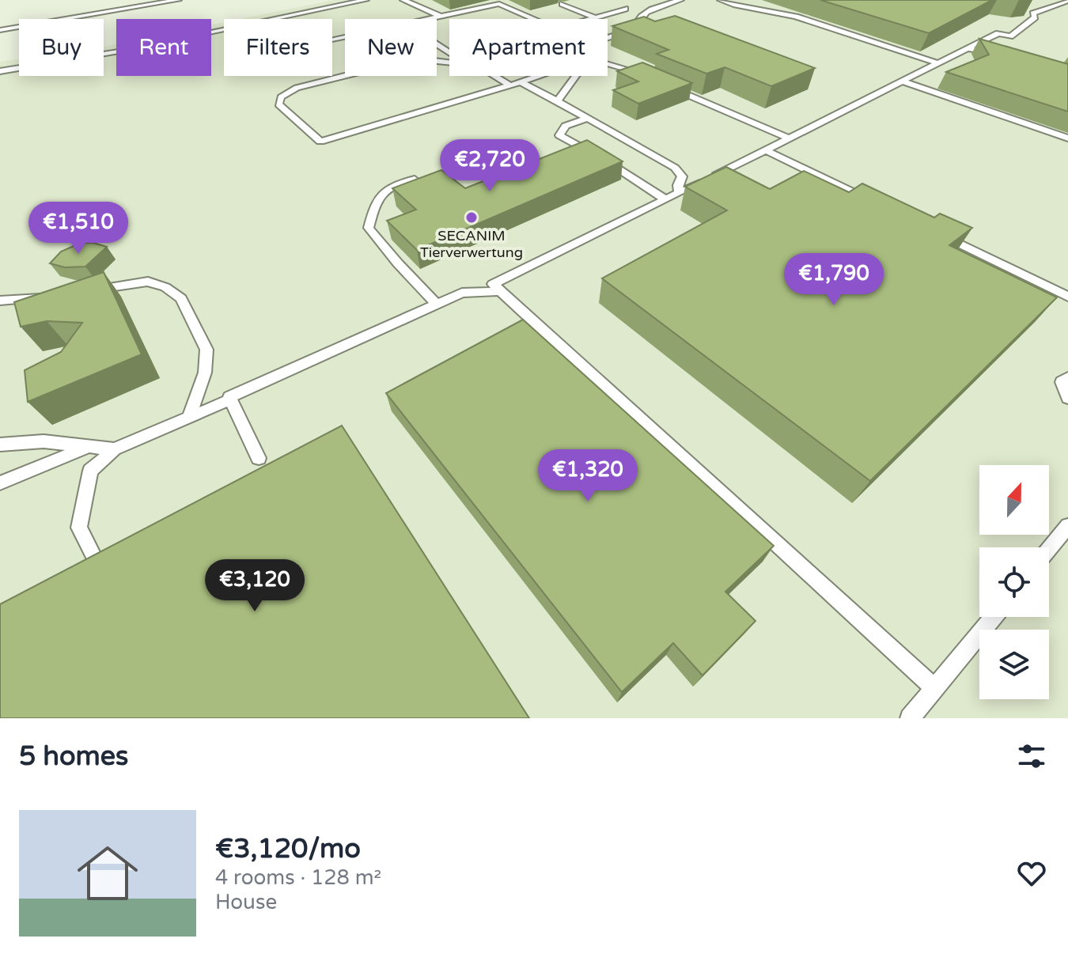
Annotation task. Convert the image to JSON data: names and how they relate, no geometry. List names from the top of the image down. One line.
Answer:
{"places":["SECANIM Tierverwertung"],"north":"top","page":{"chip":["Buy","Rent","Filters","New","Apartment"],"price":["€2,720","€1,510","€1,790","€1,320","€3,120"],"heading":"5 homes","list":[{"name":"€3,120/mo","note":"4 rooms · 128 m² · House"}]}}
